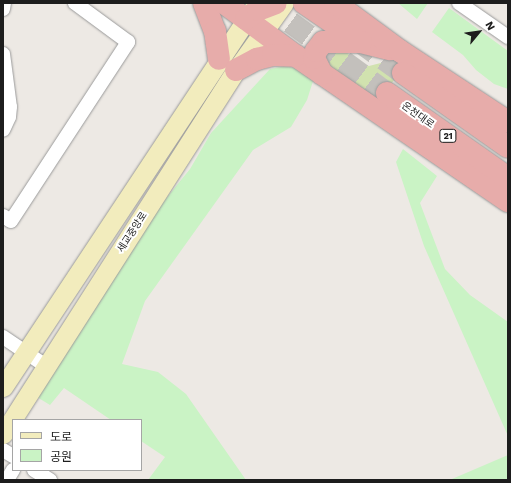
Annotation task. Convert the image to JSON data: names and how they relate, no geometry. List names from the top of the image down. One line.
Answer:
{"streets":{"highway":["온천대로","21"],"main road":["세교중앙로"]},"legend":["도로","공원"],"north":"top right"}
